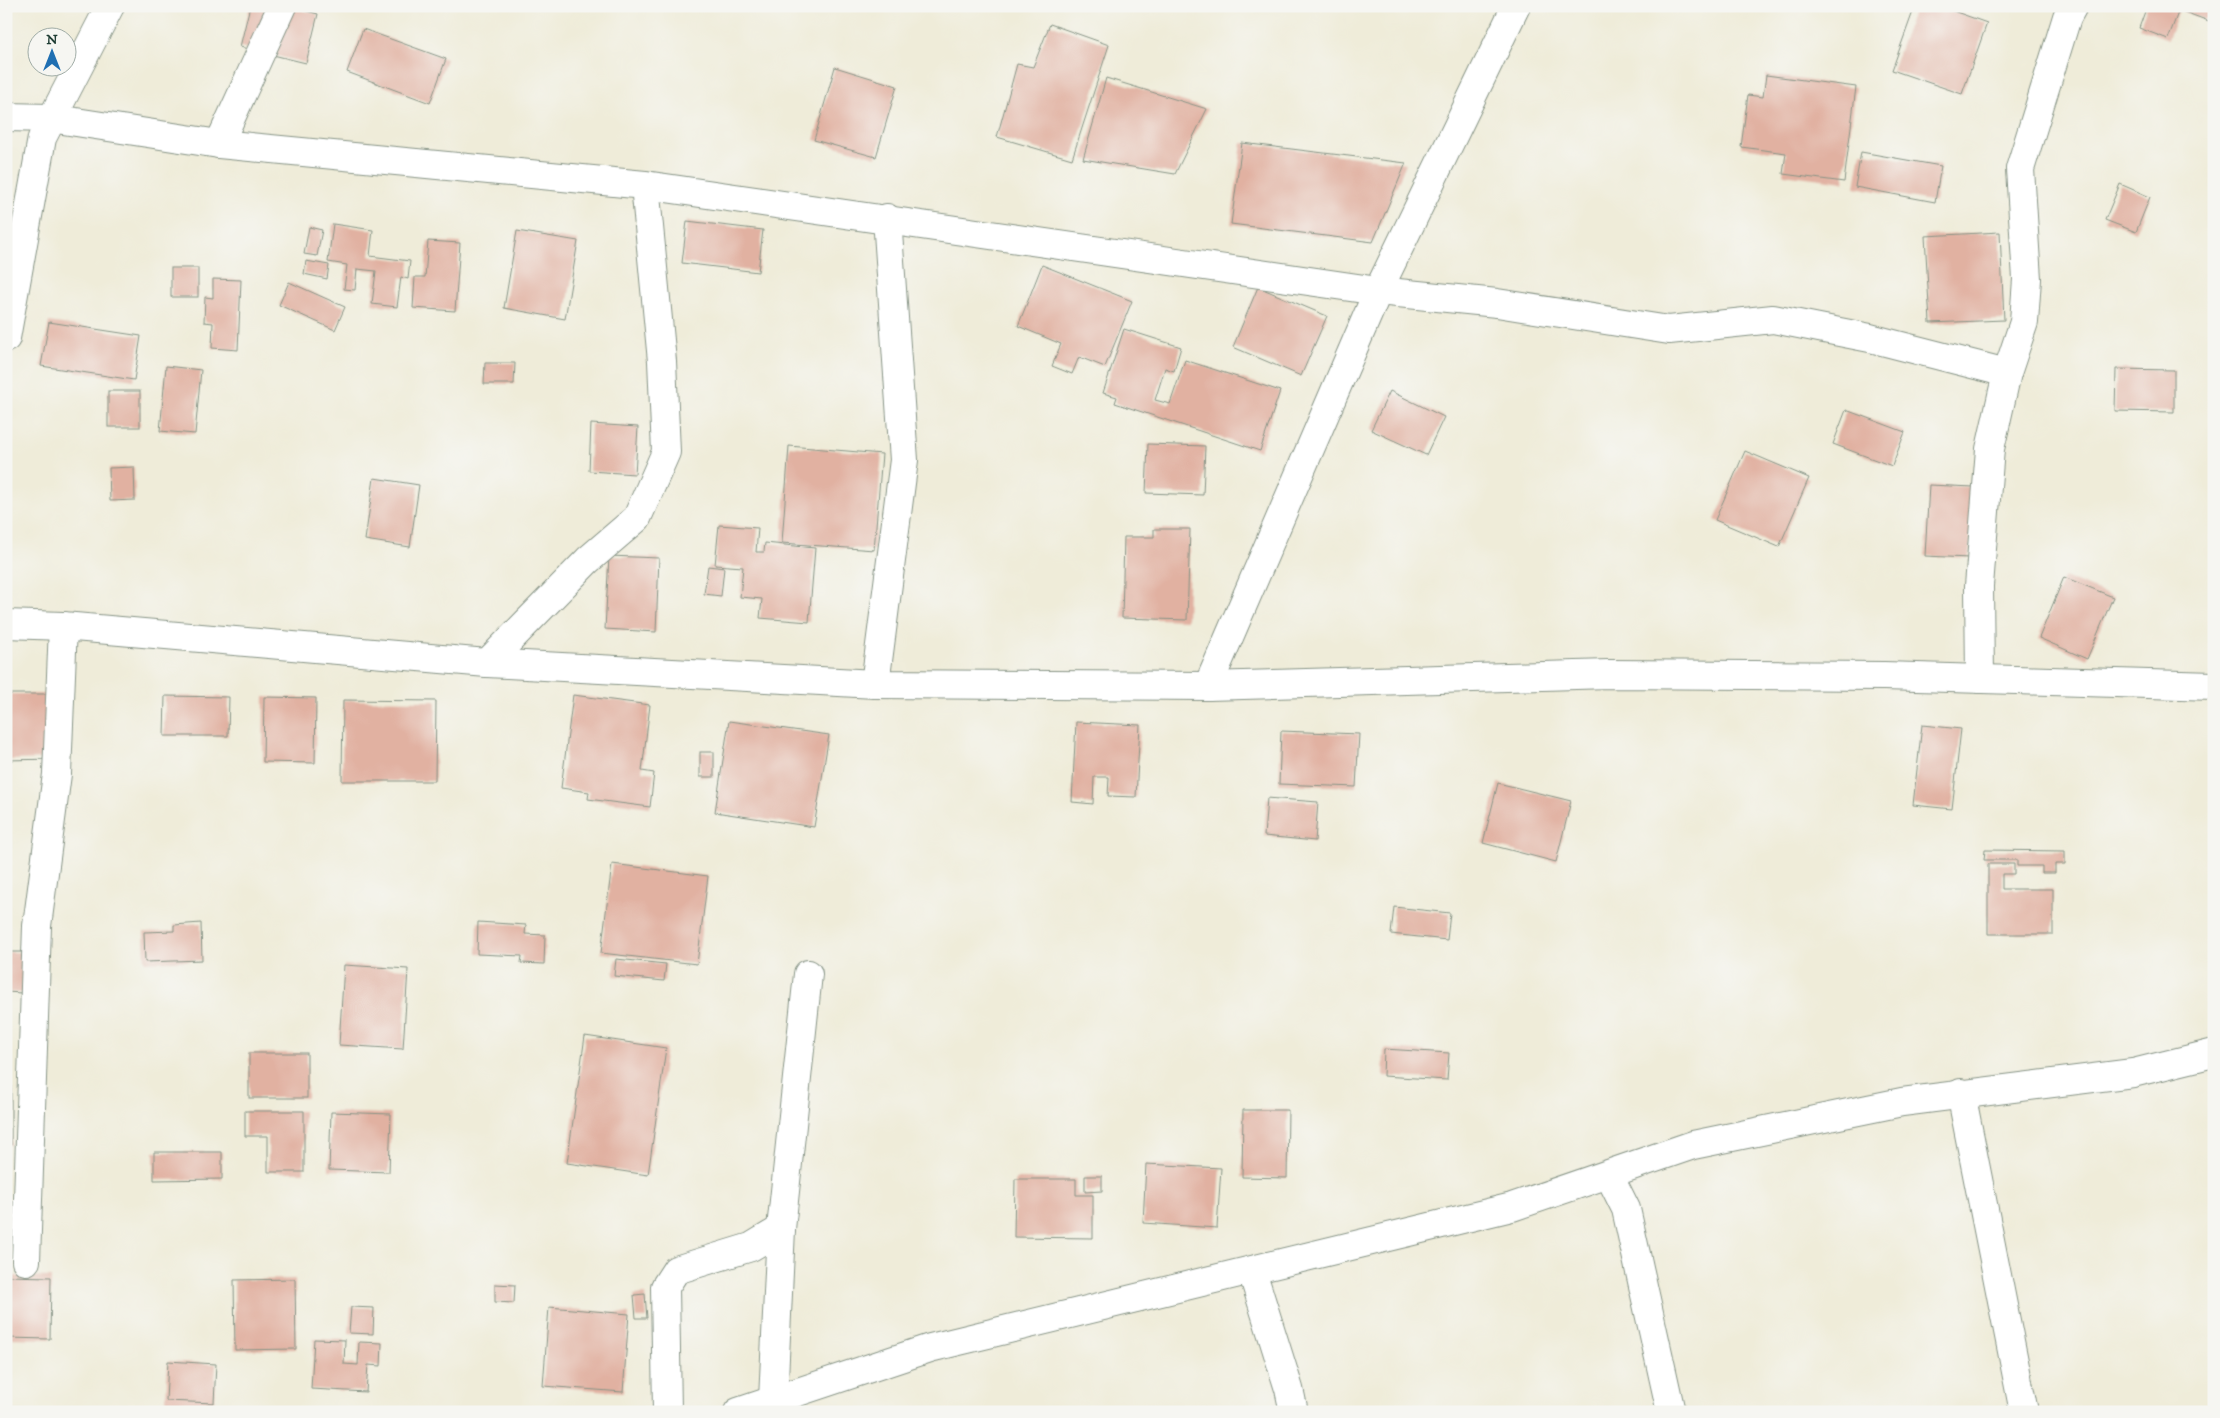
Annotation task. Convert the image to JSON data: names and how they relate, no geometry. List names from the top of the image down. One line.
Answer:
{"north":"top"}
